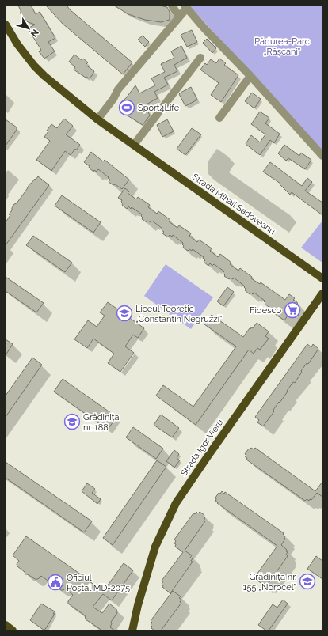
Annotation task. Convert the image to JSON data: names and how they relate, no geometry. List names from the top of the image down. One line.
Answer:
{"streets":{"main road":["Strada Mihail Sadoveanu","Strada Igor Vieru"]},"parks":["Pădurea-Parc „Râșcani”"],"places":{"sports":["Sport4Life"],"supermarket":["Fidesco"],"school or university":["Liceul Teoretic „Constantin Negruzzi”","Grădinița nr. 188","Grădinița nr. 155 „Norocel”"],"public building":["Oficiul Poștal MD-2075"]},"north":"bottom right"}
